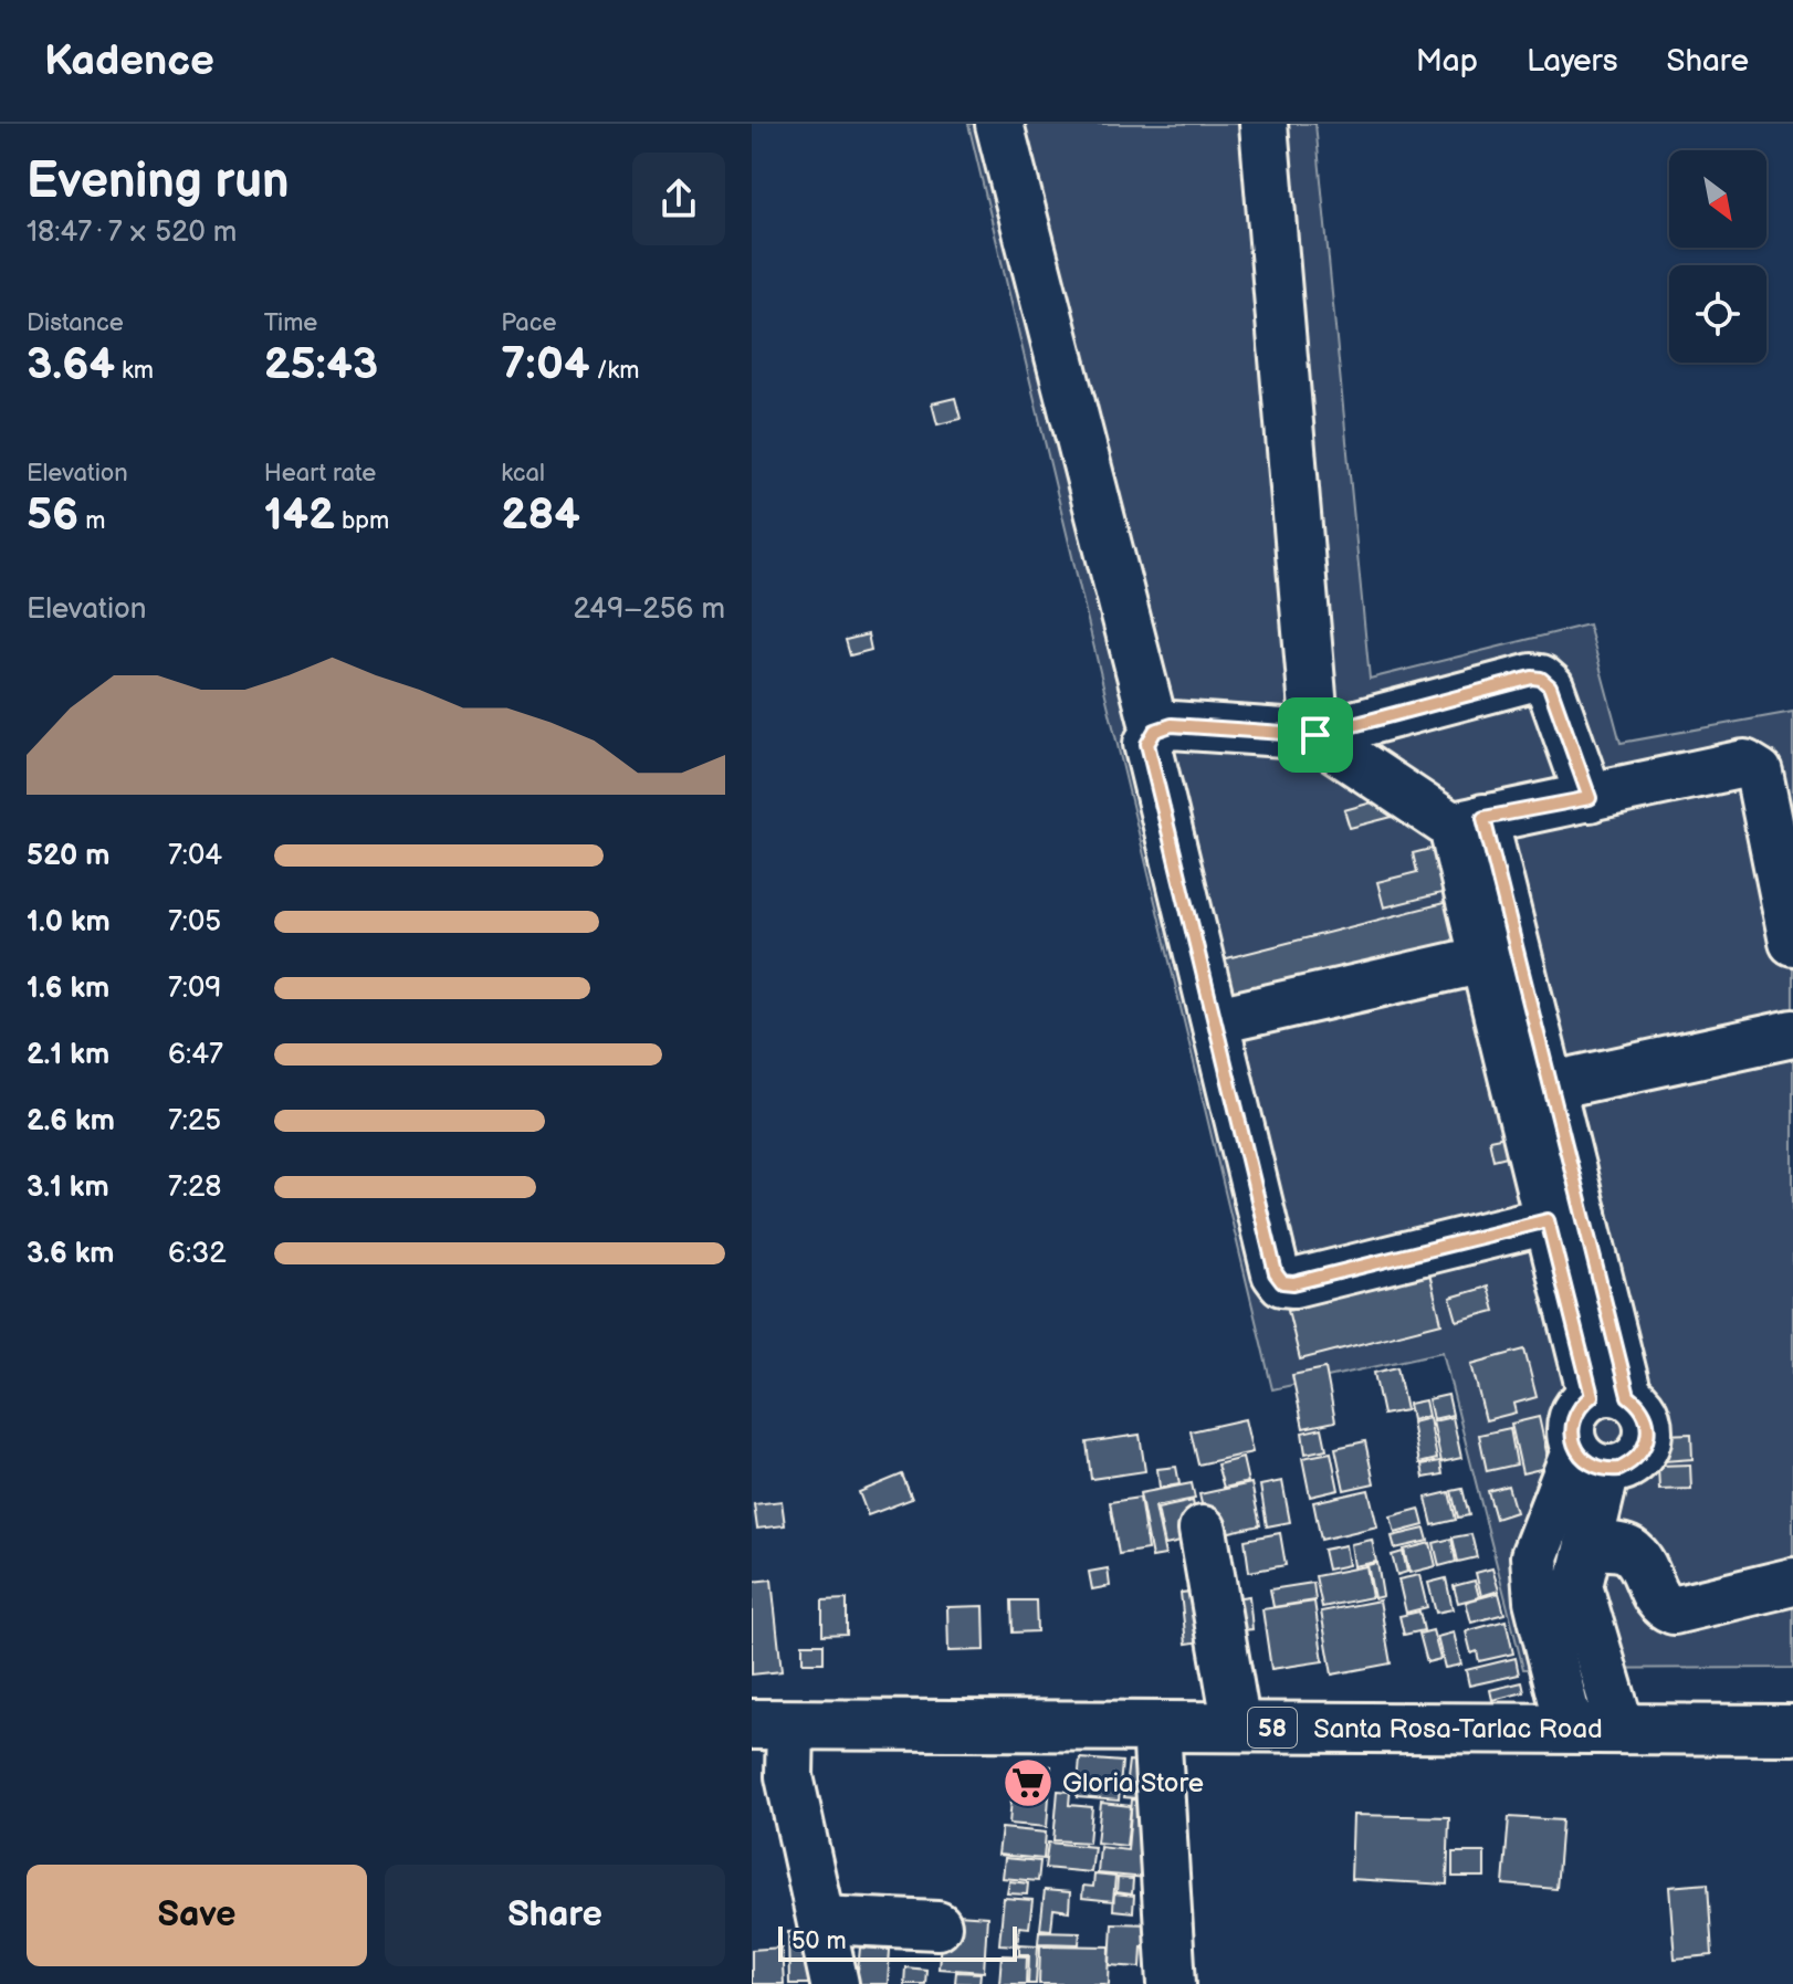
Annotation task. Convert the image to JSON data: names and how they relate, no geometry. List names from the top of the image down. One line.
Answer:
{"streets":{"highway":["58","Santa Rosa-Tarlac Road"]},"places":{"supermarket":["Gloria Store"]},"scale_bar":"50 m","north":"bottom right","page":{"header":"Kadence","nav":["Map","Layers","Share"],"heading":["Evening run","18:47 · 7 × 520 m"],"stats":[["Distance","3.64 km"],["Time","25:43"],["Pace","7:04 /km"],["Elevation","56 m"],["Heart rate","142 bpm"],["kcal","284"]],"chart":["Elevation","249–256 m"],"list":[{"name":"520 m","note":"7:04"},{"name":"1.0 km","note":"7:05"},{"name":"1.6 km","note":"7:09"},{"name":"2.1 km","note":"6:47"},{"name":"2.6 km","note":"7:25"},{"name":"3.1 km","note":"7:28"},{"name":"3.6 km","note":"6:32"}],"buttons":["Save","Share"],"scale":"50 m"}}
